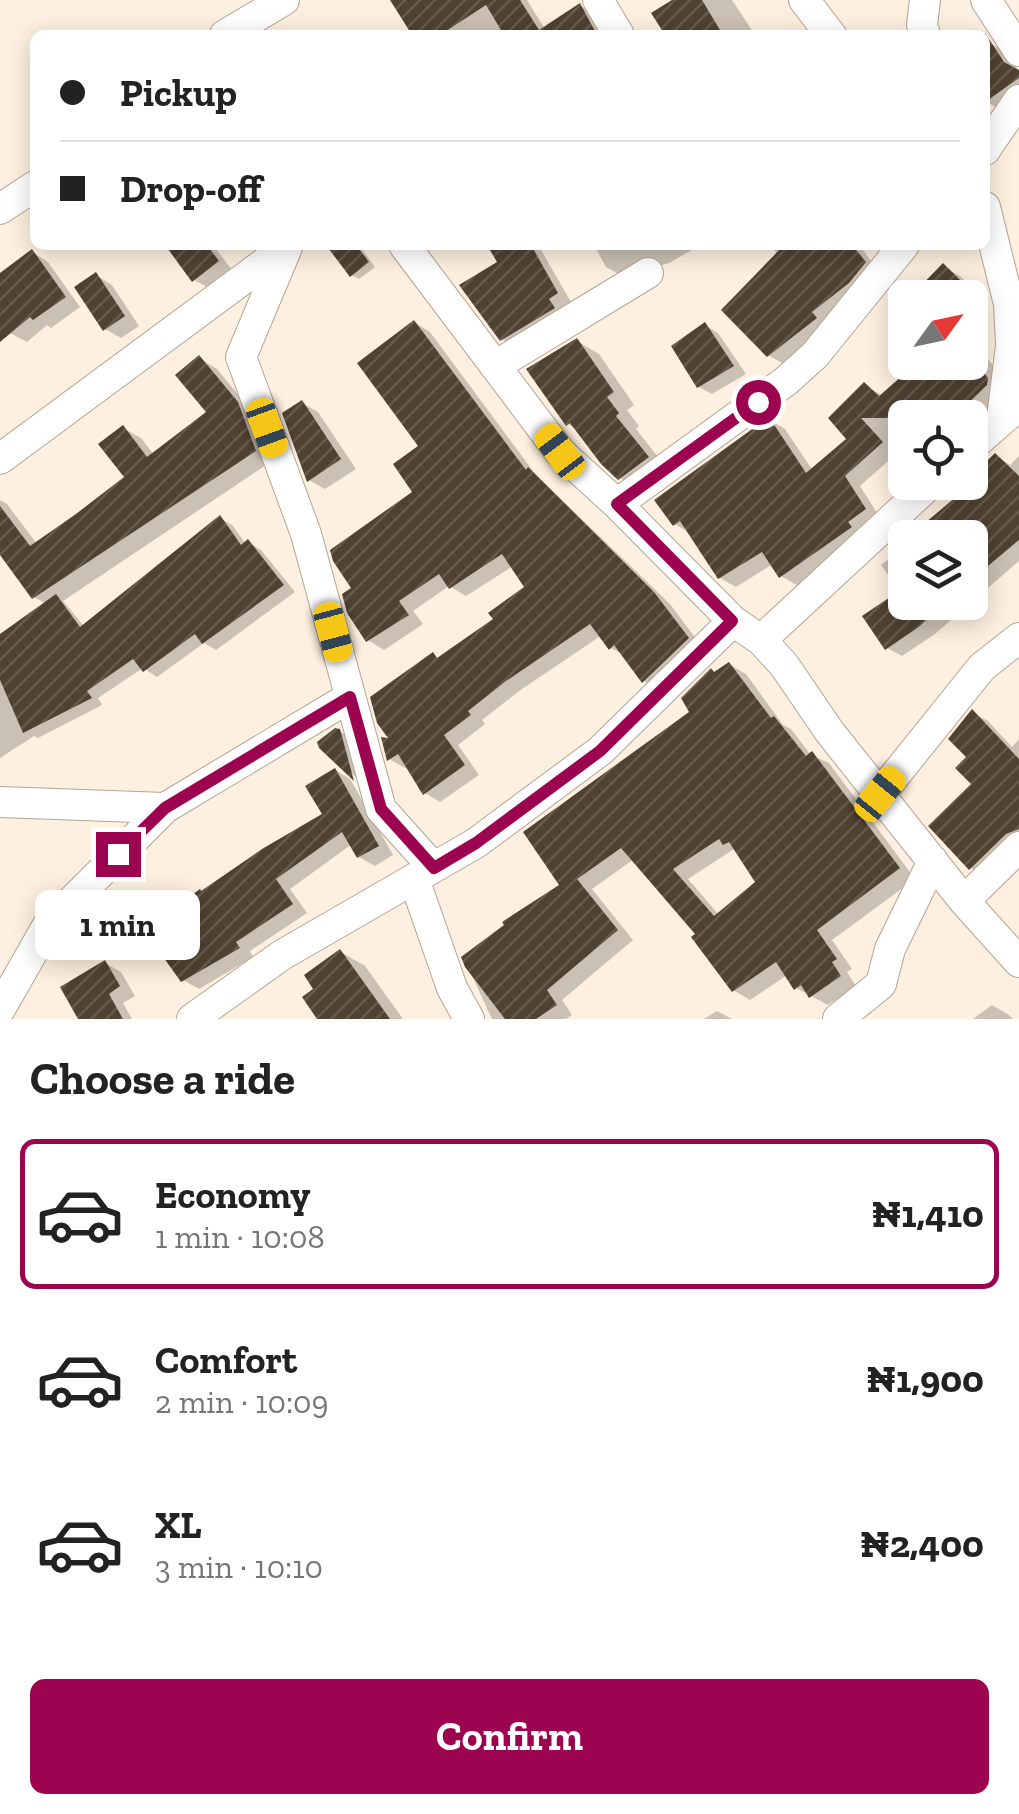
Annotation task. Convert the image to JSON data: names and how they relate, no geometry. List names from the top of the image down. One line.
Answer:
{"north":"top right","page":{"banner":["Pickup","Drop-off"],"bubble":"1 min","heading":"Choose a ride","list":[{"name":"Economy","note":"1 min · 10:08","value":"₦1,410"},{"name":"Comfort","note":"2 min · 10:09","value":"₦1,900"},{"name":"XL","note":"3 min · 10:10","value":"₦2,400"}],"buttons":"Confirm"}}
